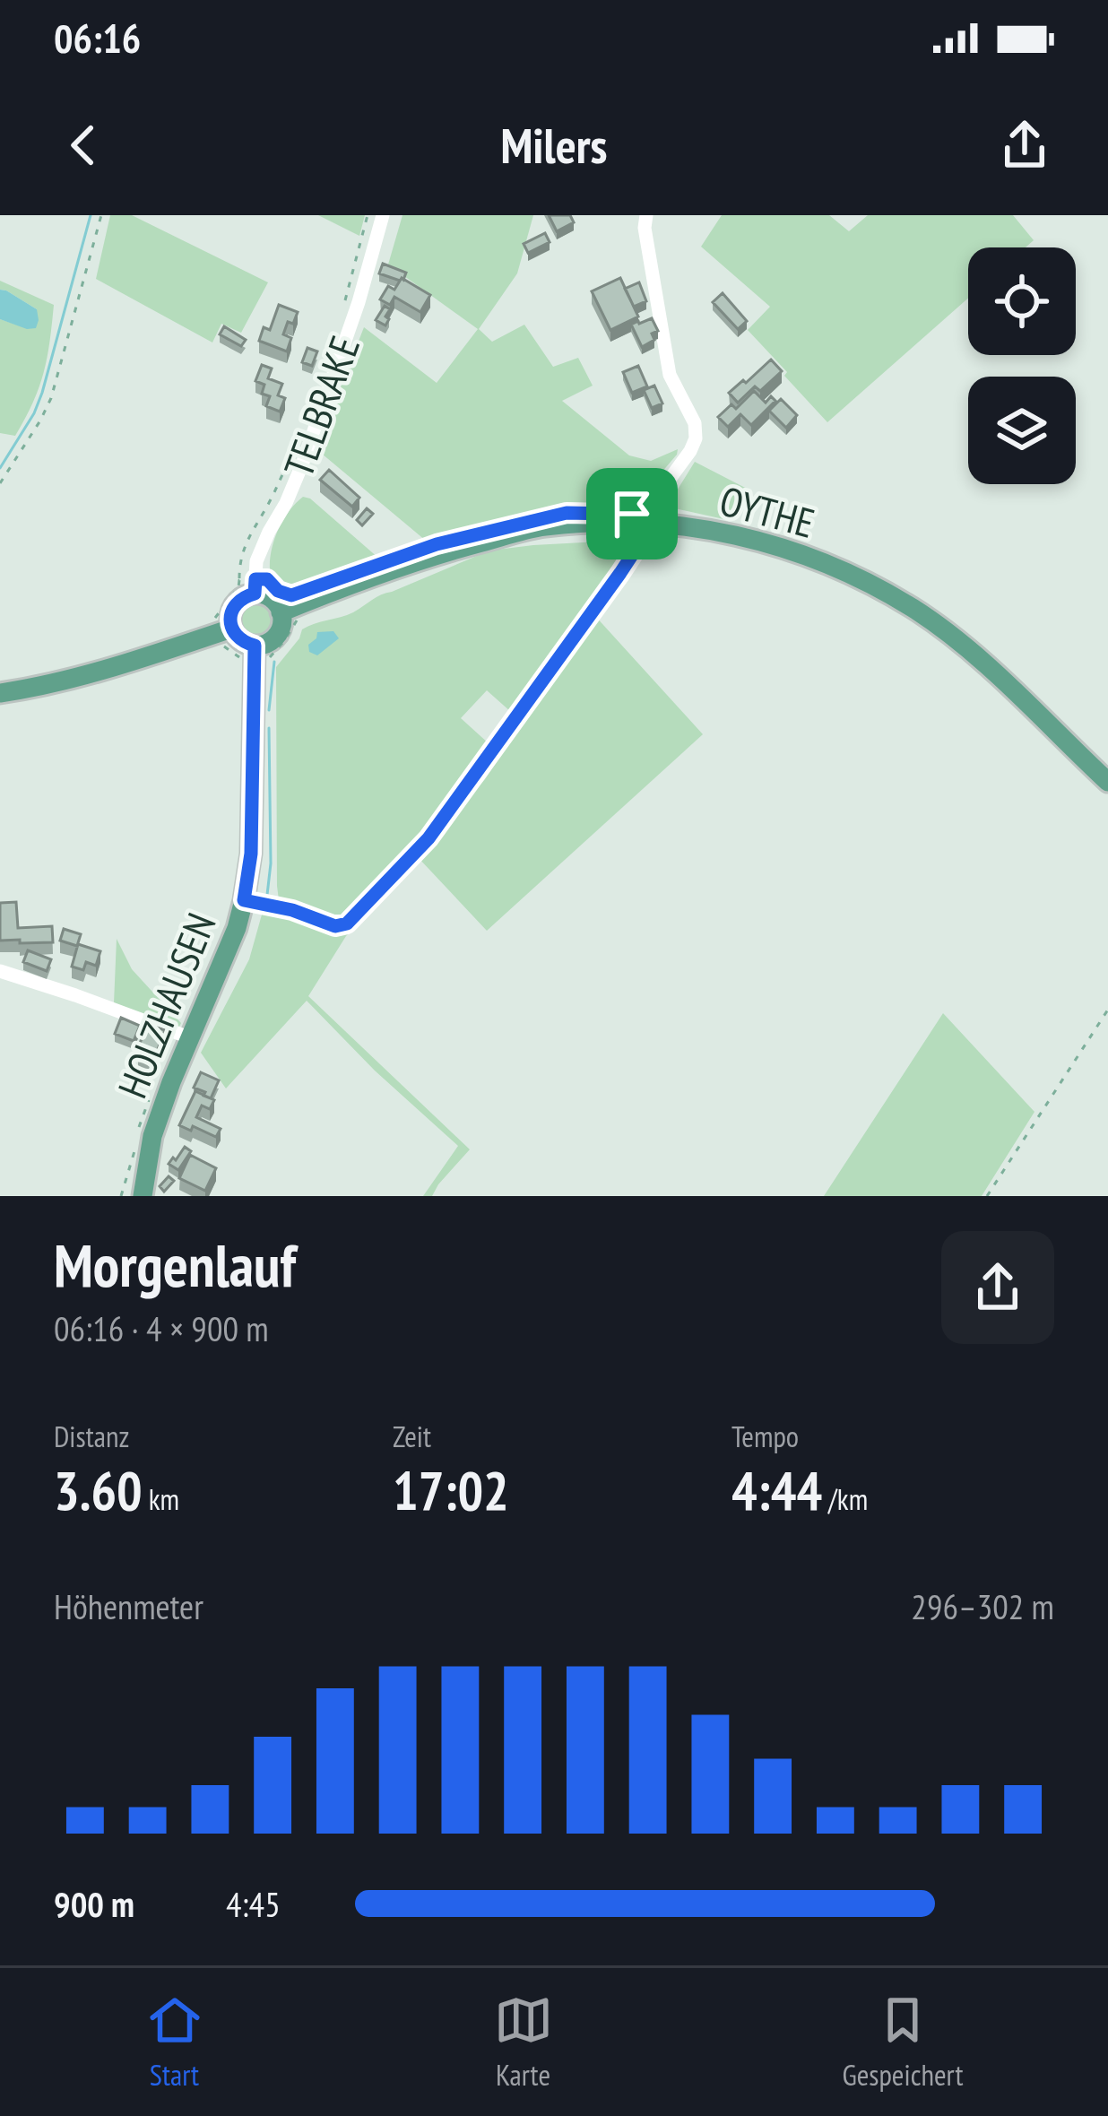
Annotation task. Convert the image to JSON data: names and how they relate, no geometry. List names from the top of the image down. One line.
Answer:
{"streets":{"main road":["OYTHE","HOLZHAUSEN"],"street":["TELBRAKE"]},"page":{"status":"06:16","header":"Milers","heading":["Morgenlauf","06:16 · 4 × 900 m"],"stats":[["Distanz","3.60 km"],["Zeit","17:02"],["Tempo","4:44 /km"]],"chart":["Höhenmeter","296–302 m"],"list":[{"name":"900 m","note":"4:45"}],"tabs":["Start","Karte","Gespeichert"]}}
